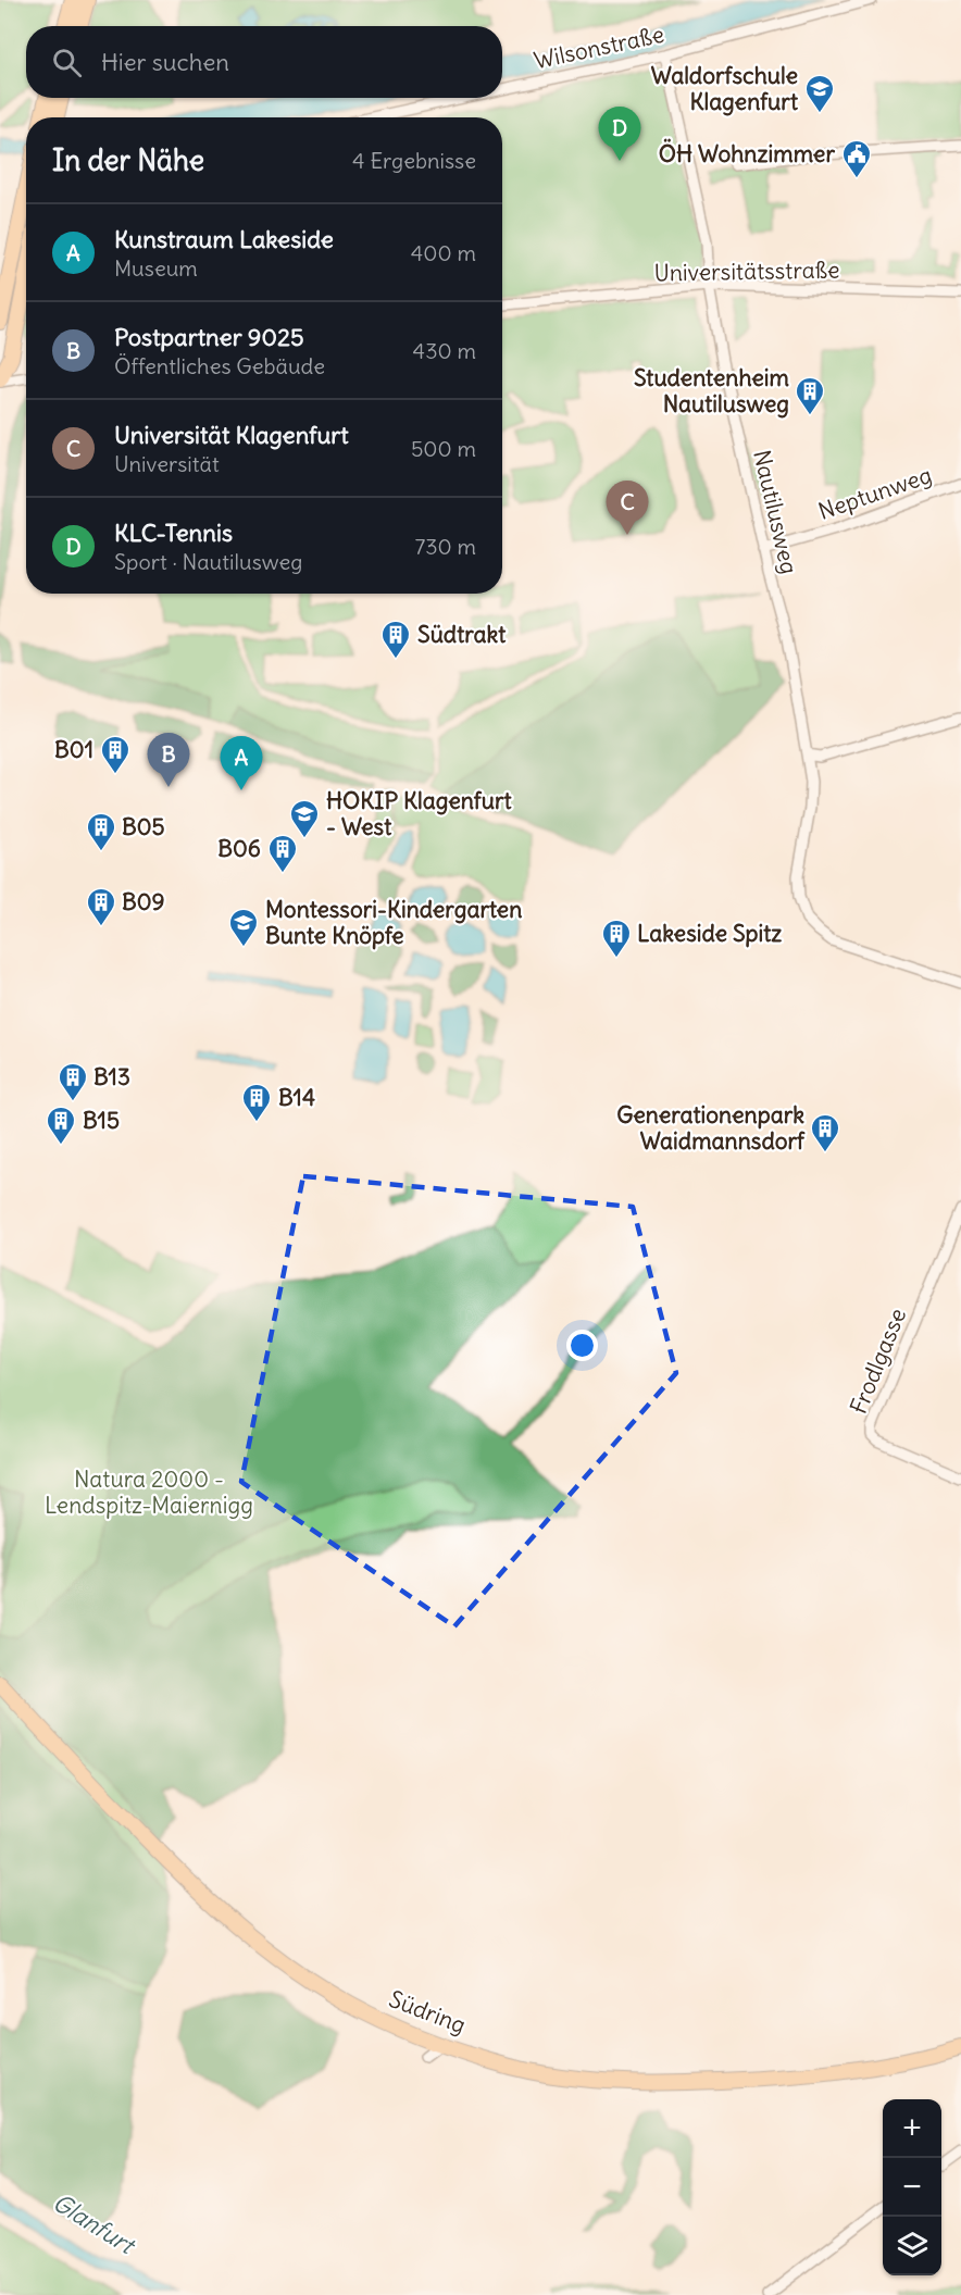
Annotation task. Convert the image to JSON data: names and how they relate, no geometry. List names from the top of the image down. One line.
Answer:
{"streets":{"main road":["Südring"],"street":["Wilsonstraße","Universitätsstraße","Neptunweg","Nautilusweg","Frodlgasse"]},"crossings":[["Wilsonstraße","Nautilusweg"],["Universitätsstraße","Nautilusweg"],["Neptunweg","Nautilusweg"]],"water":["Glanfurt"],"parks":["Natura 2000 - Lendspitz-Maiernigg"],"places":{"school or university":["Waldorfschule Klagenfurt","HOKIP Klagenfurt - West","Montessori-Kindergarten Bunte Knöpfe"],"public building":["ÖH Wohnzimmer"],"building":["Studentenheim Nautilusweg","Südtrakt","B01","B05","B06","B09","Lakeside Spitz","B13","B14","B15","Generationenpark Waidmannsdorf"]},"page":{"search":"Hier suchen","pins":["D","C","B","A"],"heading":["In der Nähe","4 Ergebnisse"],"list":[{"mark":"A","name":"Kunstraum Lakeside","note":"Museum","value":"400 m"},{"mark":"B","name":"Postpartner 9025","note":"Öffentliches Gebäude","value":"430 m"},{"mark":"C","name":"Universität Klagenfurt","note":"Universität","value":"500 m"},{"mark":"D","name":"KLC-Tennis","note":"Sport · Nautilusweg","value":"730 m"}],"map_buttons":["+","−"]}}
